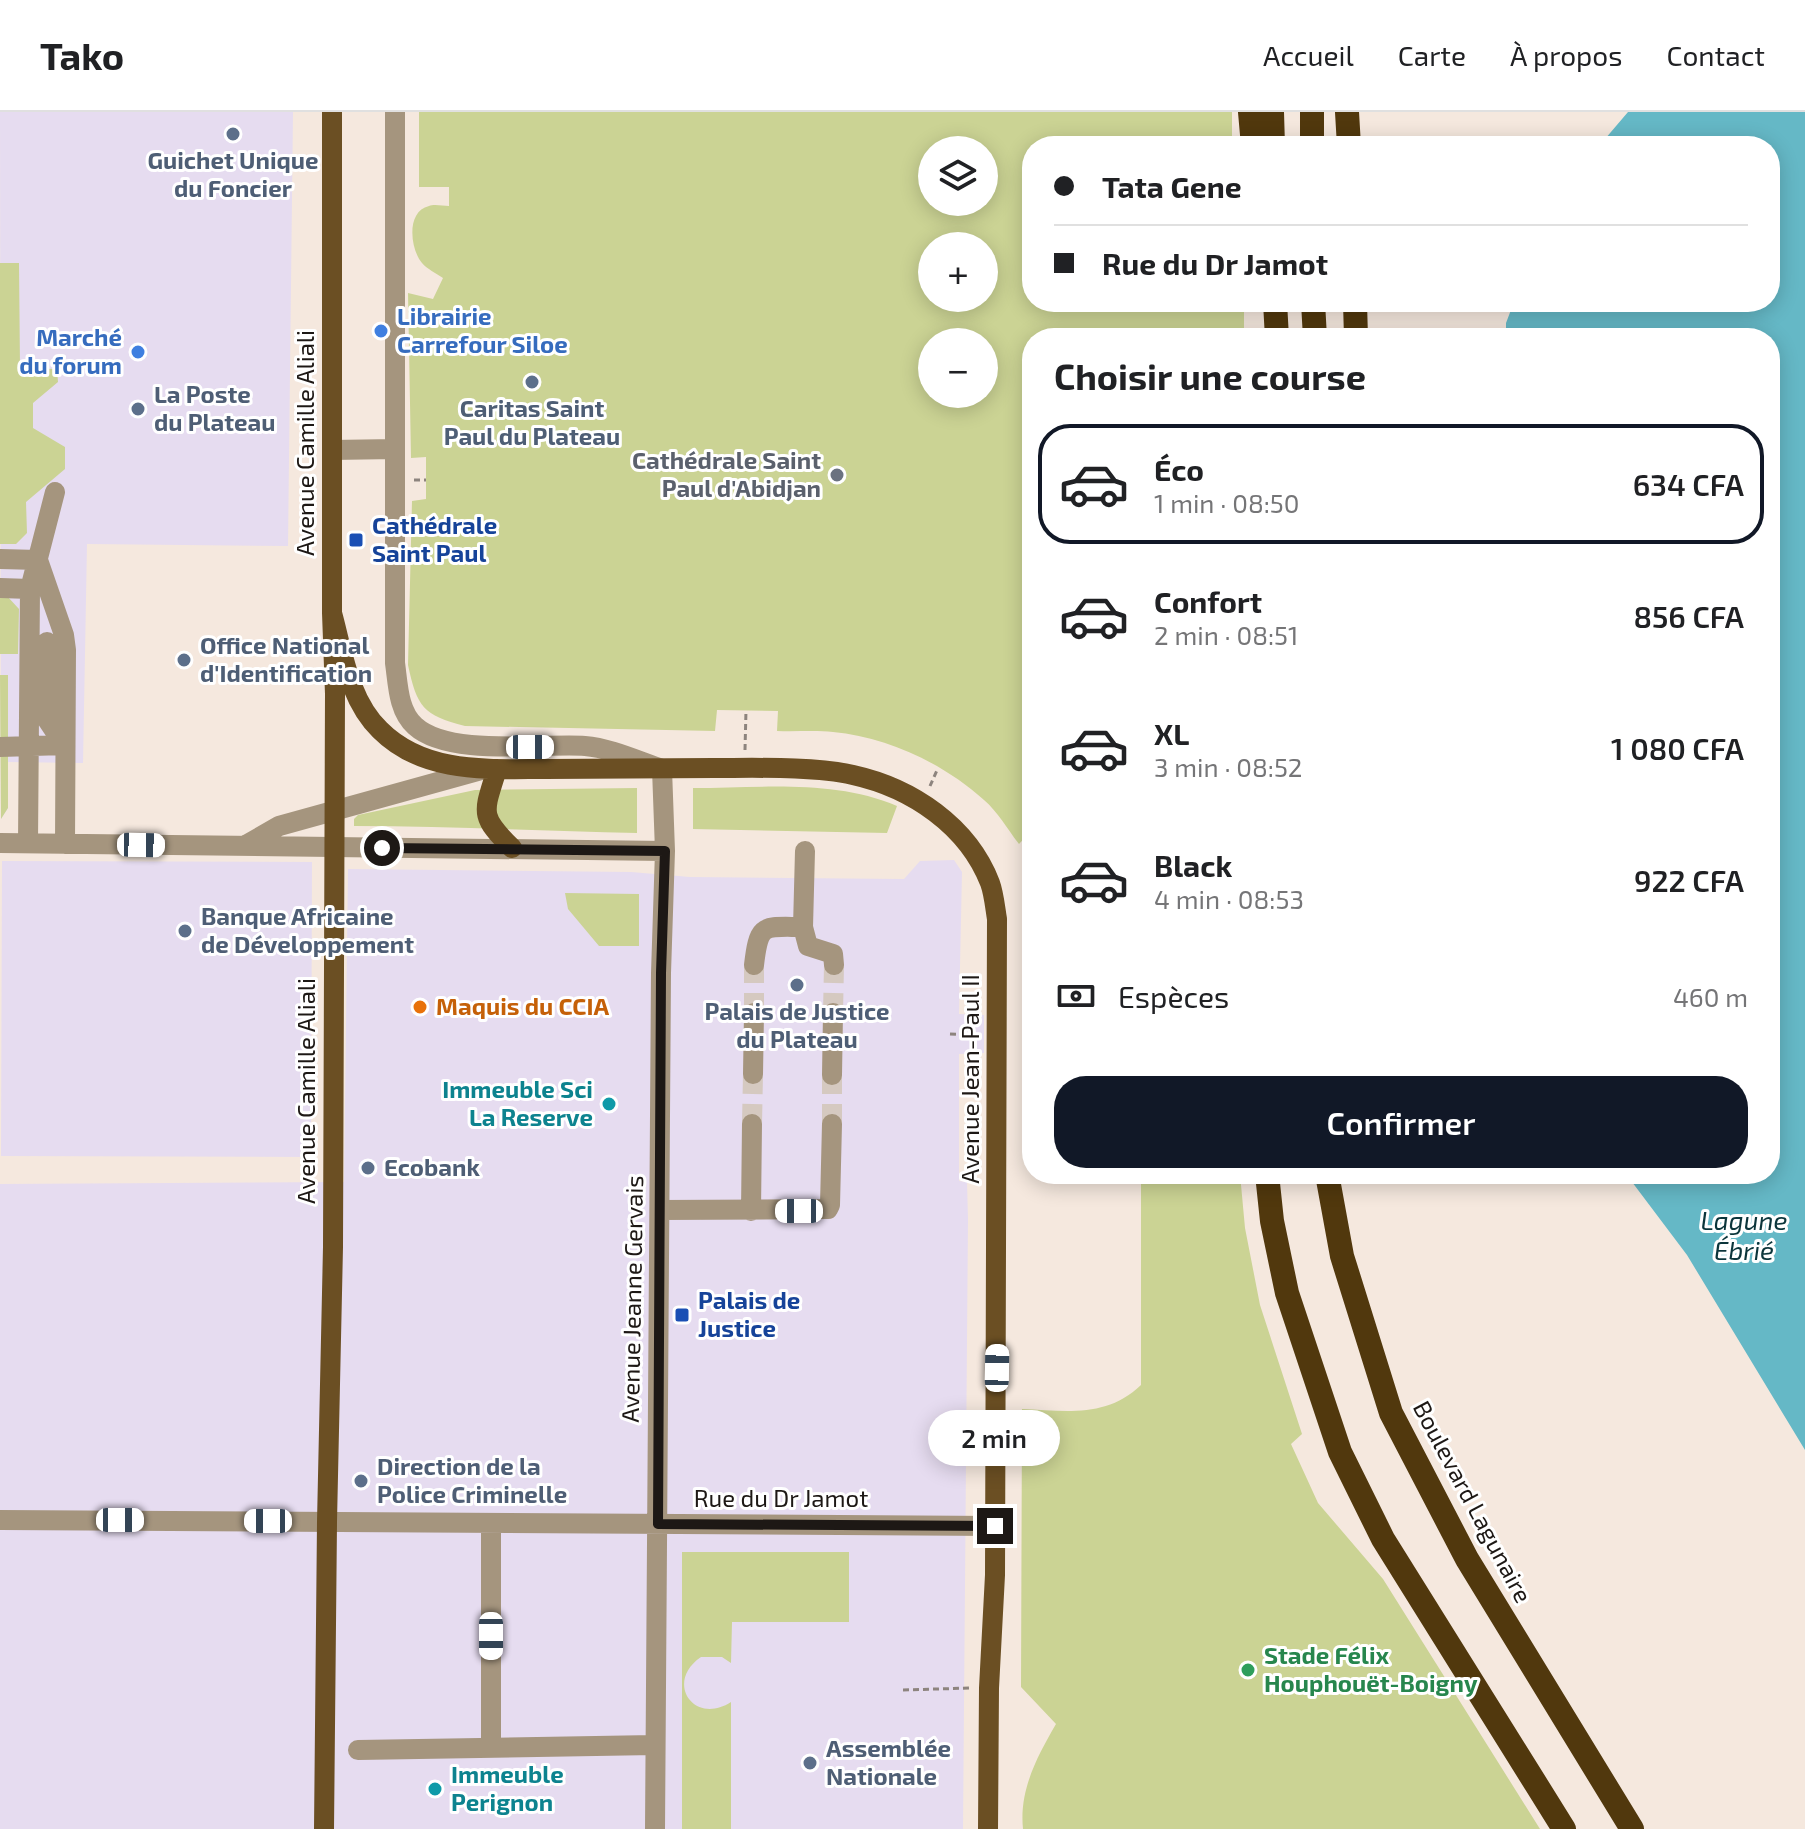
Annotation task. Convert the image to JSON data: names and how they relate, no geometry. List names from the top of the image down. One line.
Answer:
{"streets":{"highway":["Boulevard Lagunaire"],"main road":["Avenue Camille Aliali","Avenue Jean-Paul II"],"street":["Avenue Jeanne Gervais","Rue du Dr Jamot"]},"crossings":[["Avenue Camille Aliali","Avenue Jean-Paul II"],["Avenue Camille Aliali","Rue du Dr Jamot"],["Avenue Jean-Paul II","Avenue Jeanne Gervais"],["Avenue Jean-Paul II","Rue du Dr Jamot"],["Avenue Jeanne Gervais","Rue du Dr Jamot"]],"water":["Lagune Ébrié"],"places":{"other":["Guichet Unique du Foncier","Librairie Carrefour Siloe","Marché du forum","Caritas Saint Paul du Plateau","La Poste du Plateau","Cathédrale Saint Paul d'Abidjan","Office National d'Identification","Banque Africaine de Développement","Palais de Justice du Plateau","Maquis du CCIA","Immeuble Sci La Reserve","Ecobank","Direction de la Police Criminelle","Stade Félix Houphouët-Boigny","Assemblée Nationale","Immeuble Perignon"],"transit":["Cathédrale Saint Paul","Palais de Justice"]},"page":{"header":"Tako","nav":["Accueil","Carte","À propos","Contact"],"map_buttons":["+","−"],"banner":["Tata Gene","Rue du Dr Jamot"],"heading":"Choisir une course","list":[{"name":"Éco","note":"1 min · 08:50","value":"634 CFA"},{"name":"Confort","note":"2 min · 08:51","value":"856 CFA"},{"name":"XL","note":"3 min · 08:52","value":"1 080 CFA"},{"name":"Black","note":"4 min · 08:53","value":"922 CFA"}],"pay":["Espèces","460 m"],"buttons":"Confirmer","bubble":"2 min"}}
